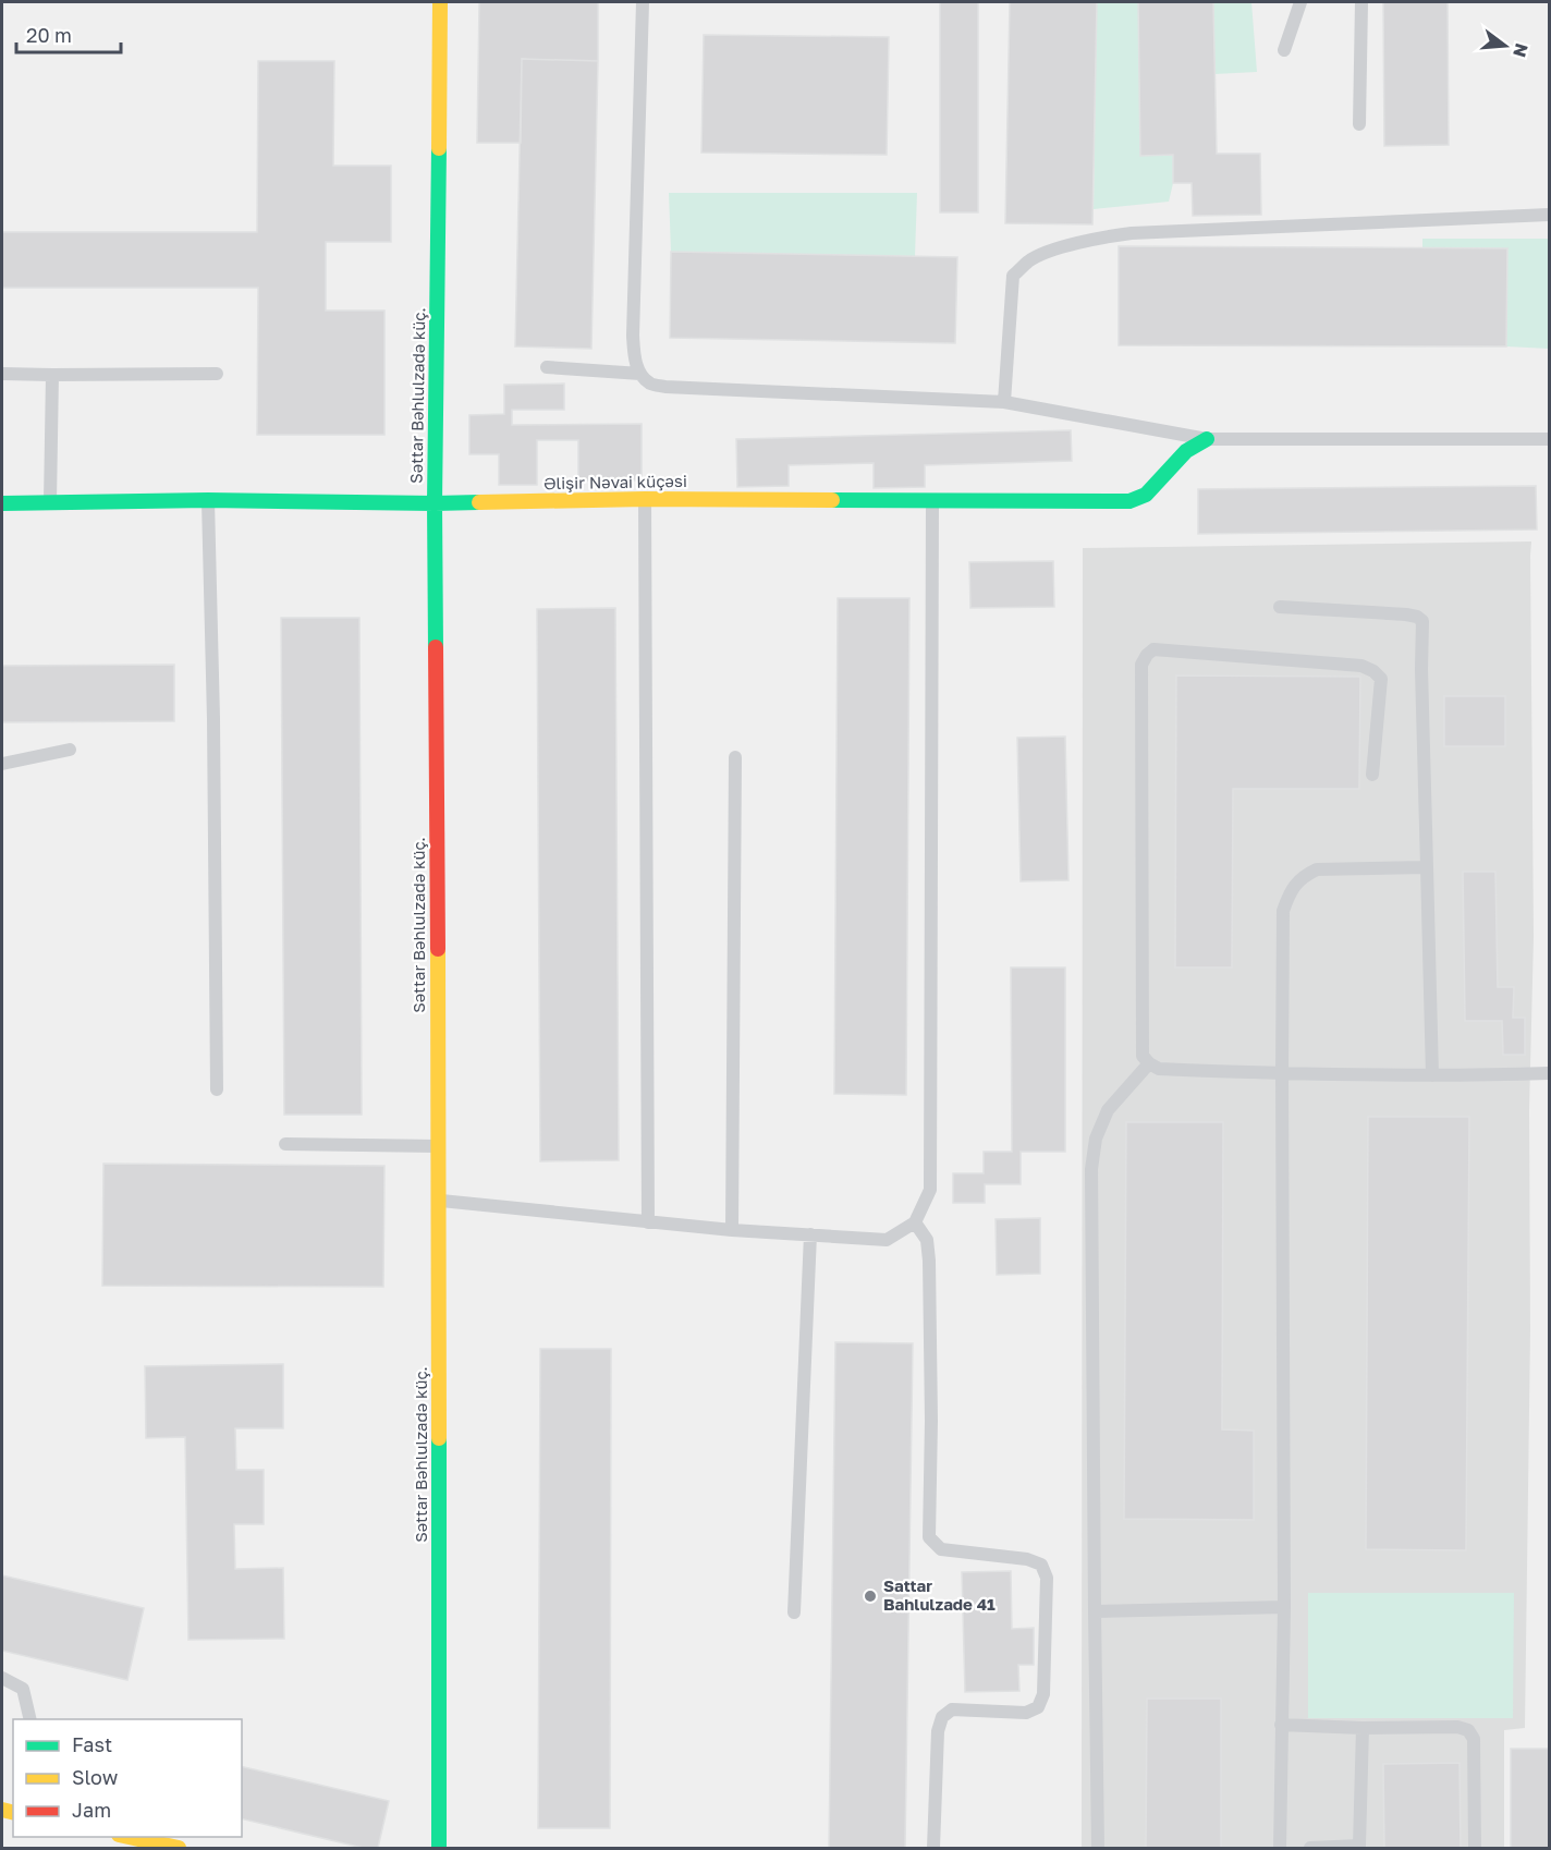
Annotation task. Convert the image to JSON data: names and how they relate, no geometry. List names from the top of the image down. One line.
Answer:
{"streets":{"street":["Səttar Bəhlulzadə küç.","Əlişir Nəvai küçəsi"]},"crossings":[["Səttar Bəhlulzadə küç.","Əlişir Nəvai küçəsi"]],"places":["Sattar Bahlulzade 41"],"legend":["Fast","Slow","Jam"],"scale_bar":"20 m","north":"right"}
